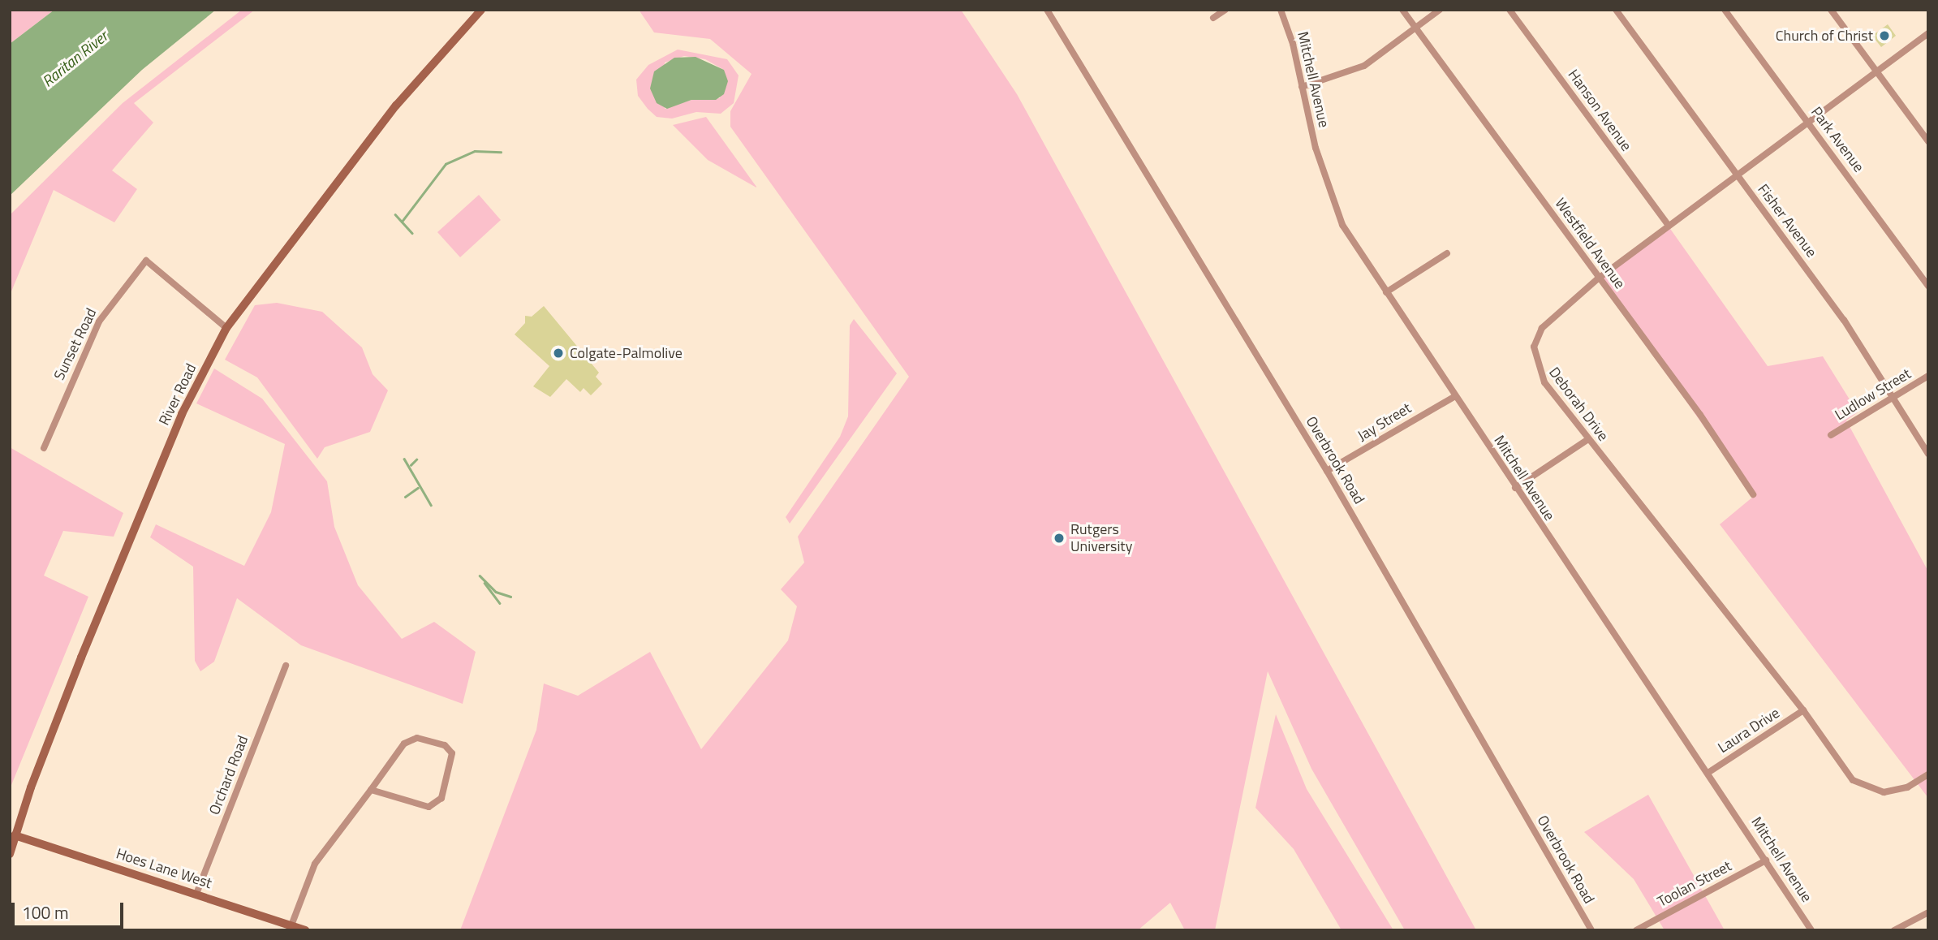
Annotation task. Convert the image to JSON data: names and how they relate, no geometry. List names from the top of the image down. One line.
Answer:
{"streets":{"main road":["River Road","Hoes Lane West"],"street":["Mitchell Avenue","Hanson Avenue","Park Avenue","Fisher Avenue","Westfield Avenue","Sunset Road","Ludlow Street","Deborah Drive","Jay Street","Overbrook Road","Laura Drive","Orchard Road","Toolan Street"]},"crossings":[["Mitchell Avenue","Jay Street"],["Mitchell Avenue","Laura Drive"],["Mitchell Avenue","Toolan Street"],["Hanson Avenue","Deborah Drive"],["Park Avenue","Deborah Drive"],["Fisher Avenue","Ludlow Street"],["Fisher Avenue","Deborah Drive"],["Westfield Avenue","Deborah Drive"],["Sunset Road","River Road"],["River Road","Hoes Lane West"],["Deborah Drive","Laura Drive"],["Jay Street","Overbrook Road"],["Orchard Road","Hoes Lane West"]],"water":["Raritan River"],"places":["Church of Christ","Colgate-Palmolive","Rutgers University"],"scale_bar":"100 m"}
